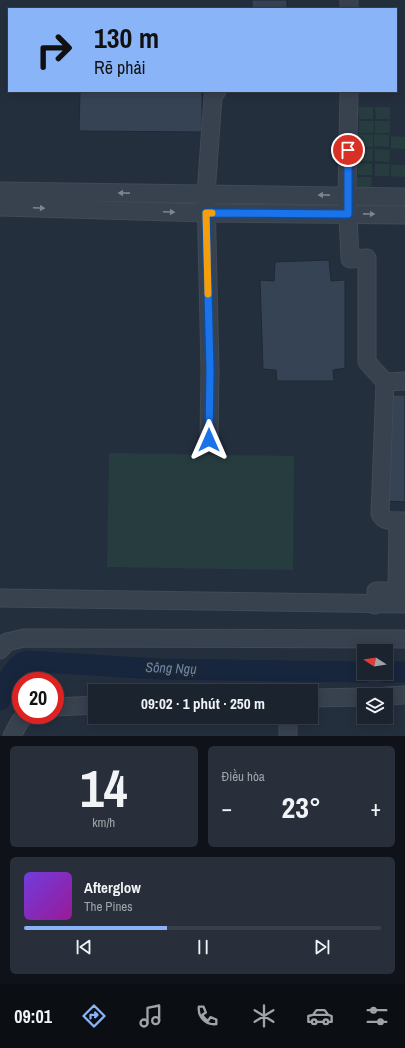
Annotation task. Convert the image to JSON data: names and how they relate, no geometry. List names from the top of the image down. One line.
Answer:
{"water":["Sông Ngụ"],"north":"left","page":{"turn":["130 m","Rẽ phải"],"limit":"20","trip":"09:02 · 1 phút · 250 m","tile":[["14","km/h"],"Điều hòa"],"heat":["−","23°","+"],"song":["Afterglow","The Pines"],"tabs":"09:01"}}
